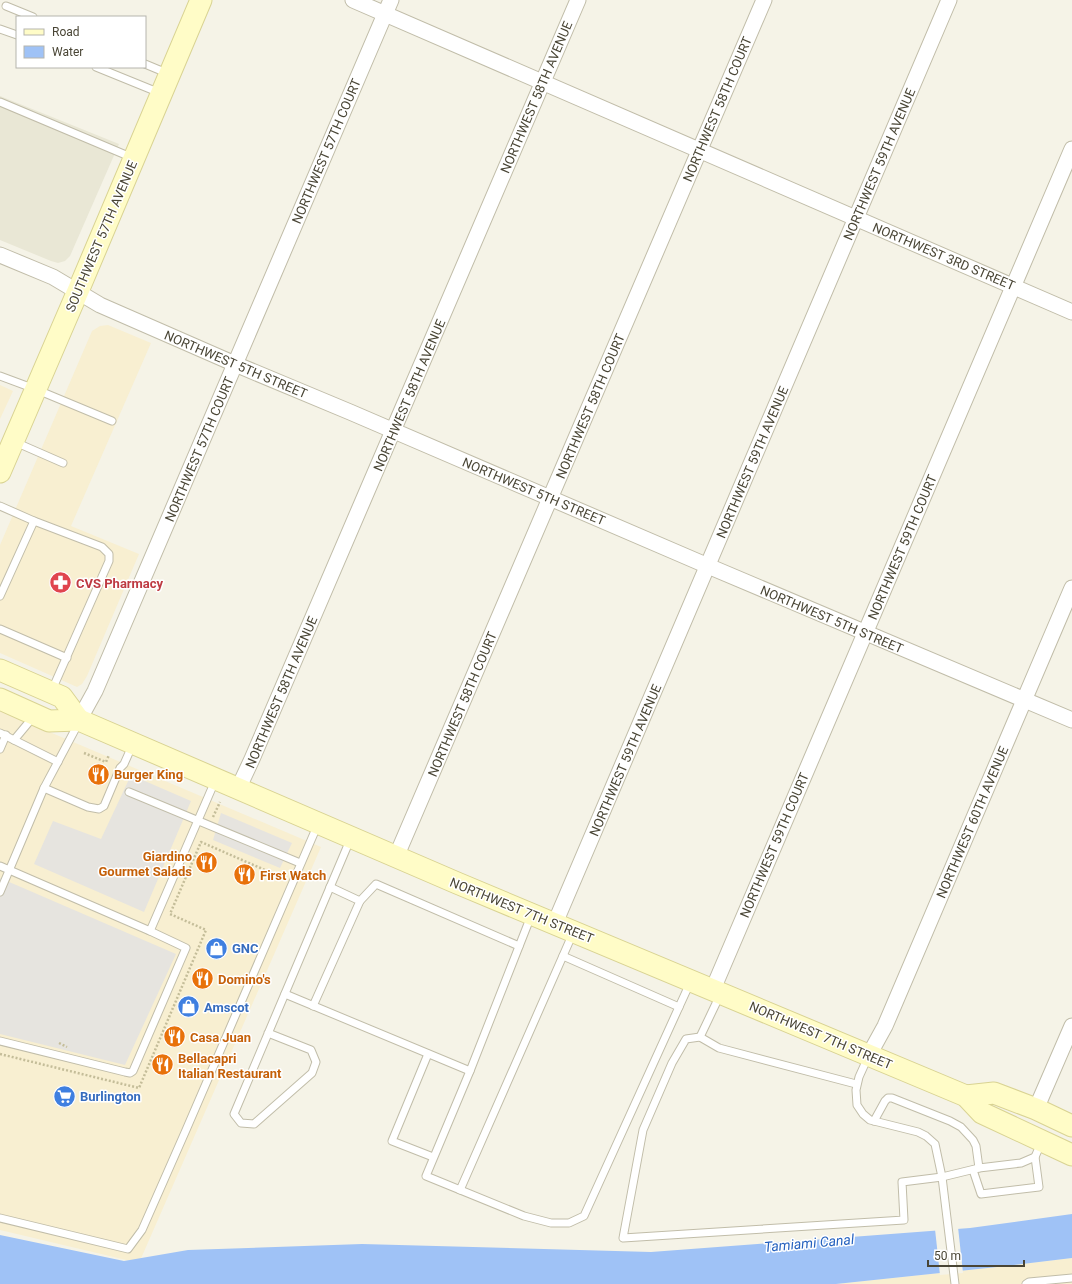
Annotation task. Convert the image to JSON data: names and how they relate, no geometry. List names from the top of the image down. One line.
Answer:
{"streets":{"main road":["SOUTHWEST 57TH AVENUE","NORTHWEST 7TH STREET"],"street":["NORTHWEST 58TH AVENUE","NORTHWEST 58TH COURT","NORTHWEST 57TH COURT","NORTHWEST 59TH AVENUE","NORTHWEST 3RD STREET","NORTHWEST 5TH STREET","NORTHWEST 59TH COURT","NORTHWEST 60TH AVENUE"]},"crossings":[["NORTHWEST 58TH AVENUE","NORTHWEST 3RD STREET"],["NORTHWEST 58TH AVENUE","NORTHWEST 5TH STREET"],["NORTHWEST 58TH AVENUE","NORTHWEST 7TH STREET"],["NORTHWEST 58TH COURT","NORTHWEST 3RD STREET"],["NORTHWEST 58TH COURT","NORTHWEST 5TH STREET"],["NORTHWEST 58TH COURT","NORTHWEST 7TH STREET"],["NORTHWEST 57TH COURT","NORTHWEST 3RD STREET"],["NORTHWEST 57TH COURT","NORTHWEST 5TH STREET"],["NORTHWEST 57TH COURT","NORTHWEST 7TH STREET"],["NORTHWEST 59TH AVENUE","NORTHWEST 3RD STREET"],["NORTHWEST 59TH AVENUE","NORTHWEST 5TH STREET"],["NORTHWEST 59TH AVENUE","NORTHWEST 7TH STREET"],["SOUTHWEST 57TH AVENUE","NORTHWEST 5TH STREET"],["NORTHWEST 3RD STREET","NORTHWEST 59TH COURT"],["NORTHWEST 5TH STREET","NORTHWEST 59TH COURT"],["NORTHWEST 5TH STREET","NORTHWEST 60TH AVENUE"],["NORTHWEST 59TH COURT","NORTHWEST 7TH STREET"],["NORTHWEST 60TH AVENUE","NORTHWEST 7TH STREET"]],"water":["Tamiami Canal"],"places":{"pharmacy":["CVS Pharmacy"],"restaurant":["Burger King","Giardino Gourmet Salads","First Watch","Domino's","Casa Juan","Bellacapri Italian Restaurant"],"shop":["GNC","Amscot"],"supermarket":["Burlington"]},"legend":["Road","Water"],"scale_bar":"50 m"}
